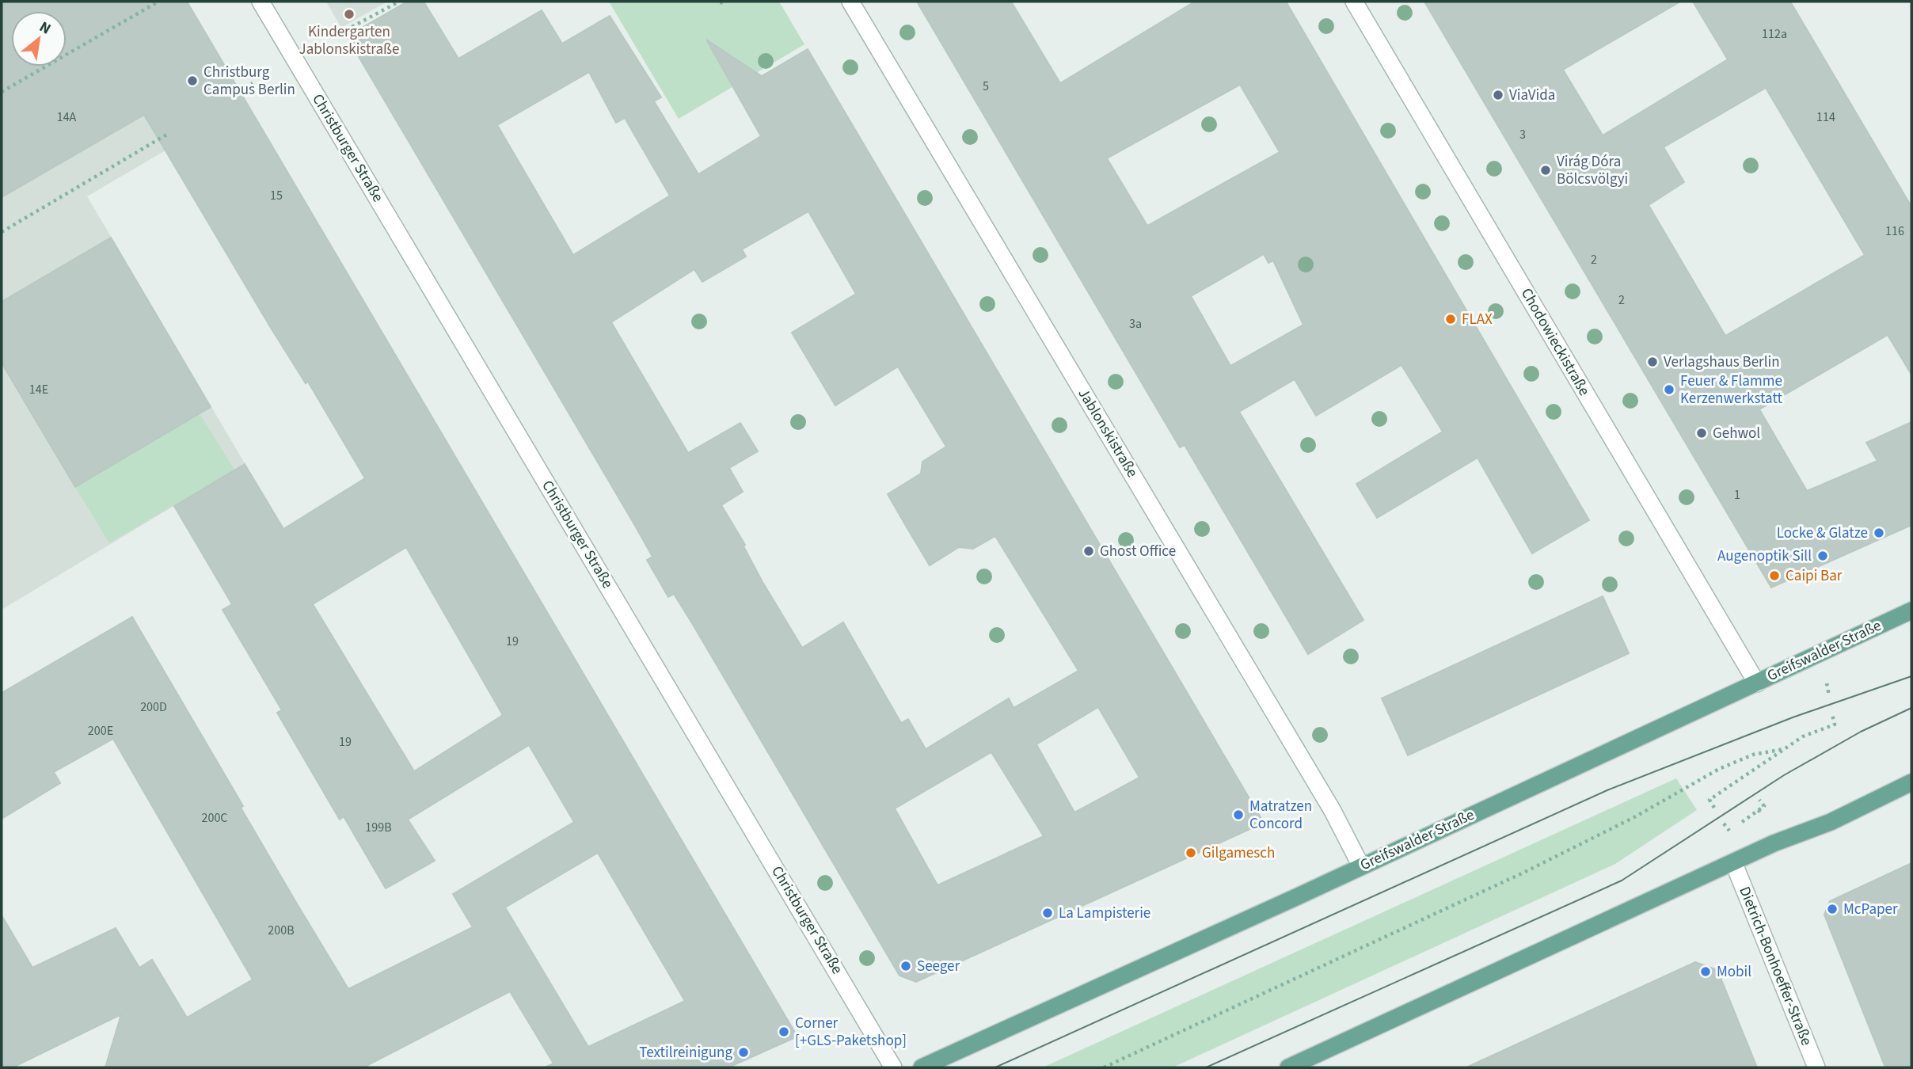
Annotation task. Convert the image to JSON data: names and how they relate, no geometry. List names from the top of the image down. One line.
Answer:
{"streets":{"main road":["Greifswalder Straße"],"street":["Christburger Straße","Chodowieckistraße","Jablonskistraße","Dietrich-Bonhoeffer-Straße"]},"crossings":[["Chodowieckistraße","Greifswalder Straße"],["Jablonskistraße","Greifswalder Straße"]],"places":["Kindergarten Jablonskistraße","Christburg Campus Berlin","ViaVida","Virág Dóra Bölcsvölgyi","FLAX","Verlagshaus Berlin","Feuer & Flamme Kerzenwerkstatt","Gehwol","Locke & Glatze","Ghost Office","Augenoptik Sill","Caipi Bar","Matratzen Concord","Gilgamesch","McPaper","La Lampisterie","Seeger","Mobil","Corner [+GLS-Paketshop]","Textilreinigung"],"house_numbers":["112a","5","14A","114","3","15","116","2","2","3a","14E","1","19","200D","200E","19","200C","199B","200B"],"north":"top right"}
